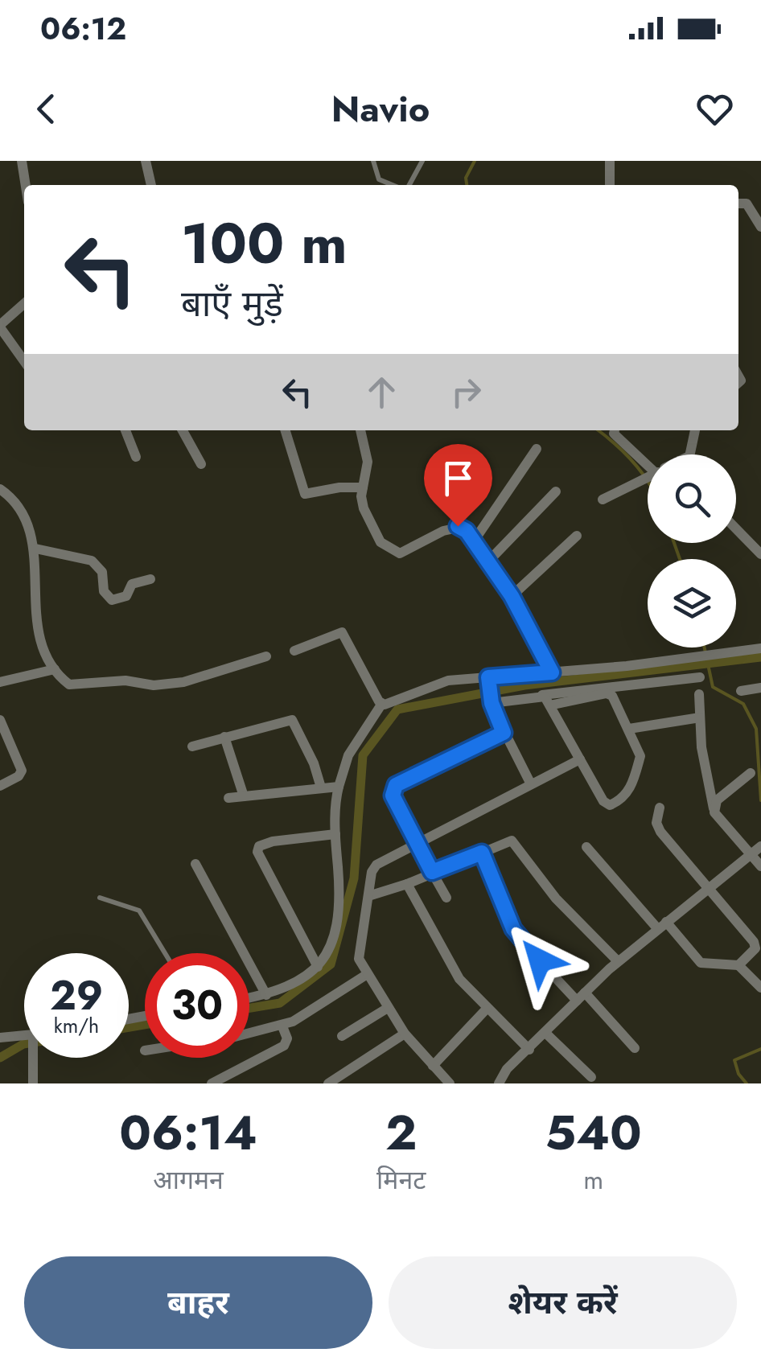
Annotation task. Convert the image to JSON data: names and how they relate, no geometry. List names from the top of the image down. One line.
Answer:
{"page":{"status":"06:12","header":"Navio","turn":["100 m","बाएँ मुड़ें"],"speed":"29 km/h","limit":"30","eta":["06:14","आगमन","2","मिनट","540","m"],"buttons":["बाहर","शेयर करें"]}}
